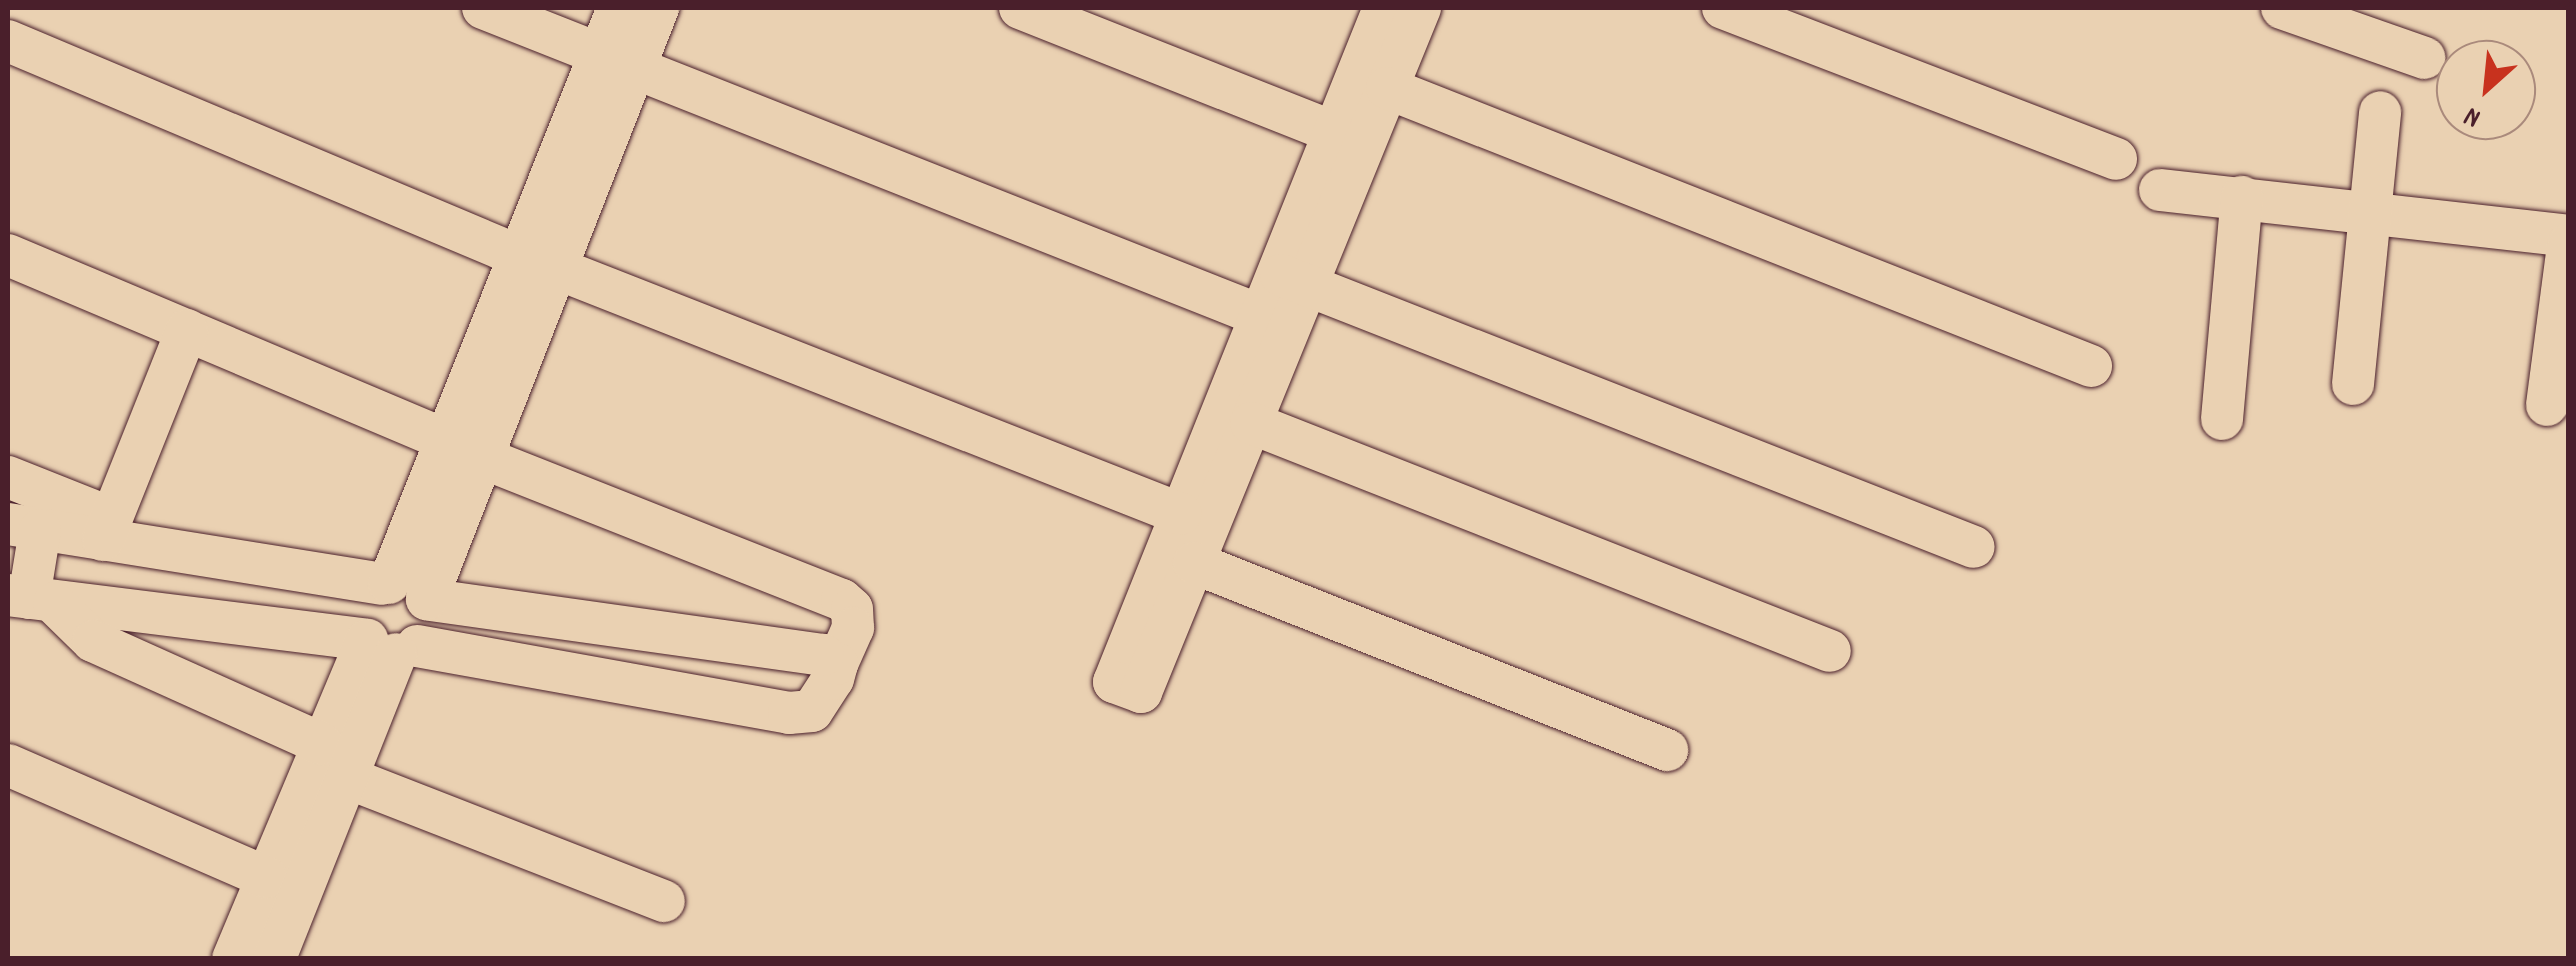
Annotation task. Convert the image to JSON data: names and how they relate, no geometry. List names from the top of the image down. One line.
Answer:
{"north":"bottom left"}
